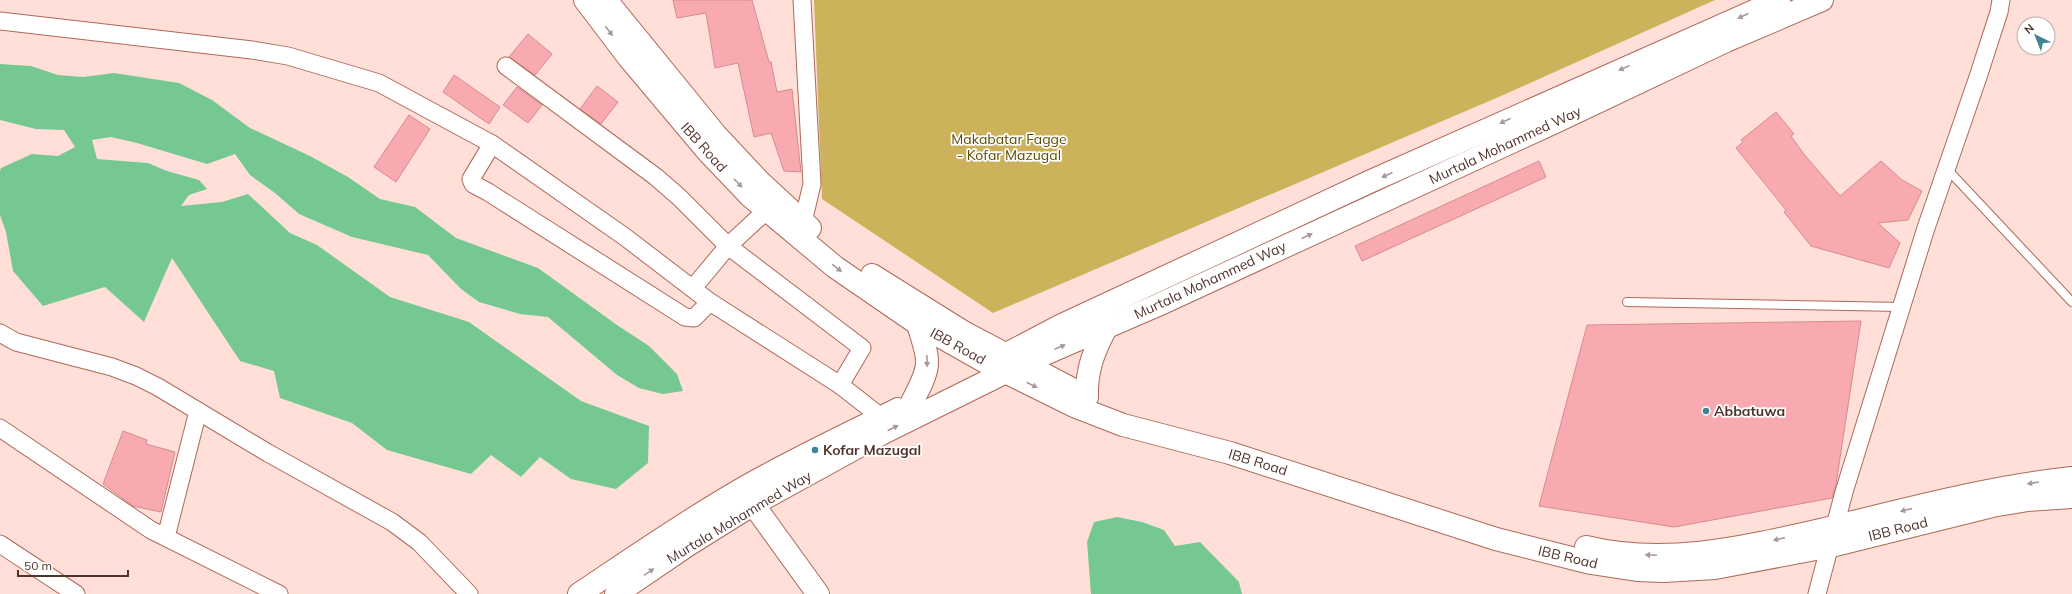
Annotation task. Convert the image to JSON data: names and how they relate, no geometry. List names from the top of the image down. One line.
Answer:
{"streets":{"main road":["Murtala Mohammed Way","IBB Road"]},"crossings":[["Murtala Mohammed Way","IBB Road"]],"parks":["Makabatar Fagge - Kofar Mazugal"],"places":["Abbatuwa","Kofar Mazugal"],"scale_bar":"50 m","north":"top left"}
